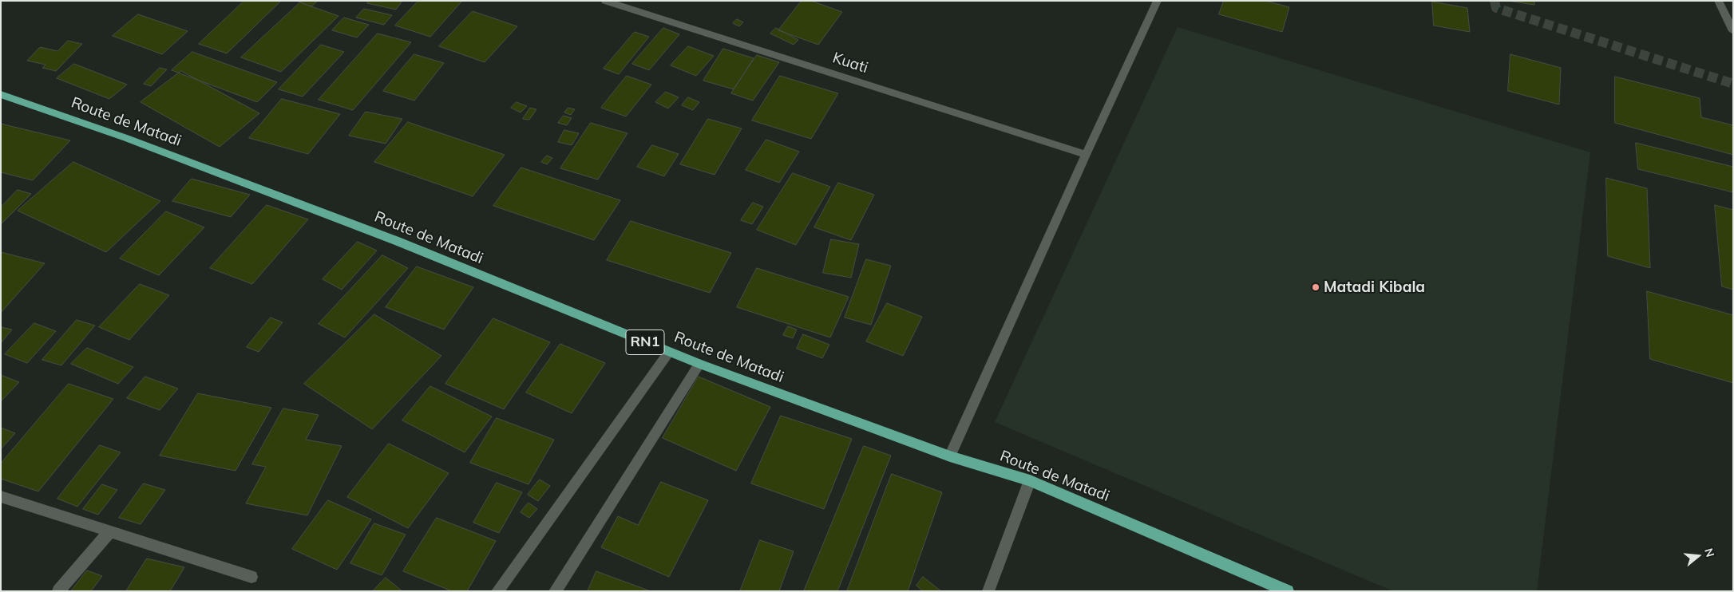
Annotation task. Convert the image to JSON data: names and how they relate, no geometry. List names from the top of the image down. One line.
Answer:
{"streets":{"highway":["Route de Matadi","RN1"],"street":["Kuati"]},"places":["Matadi Kibala"],"north":"right"}
